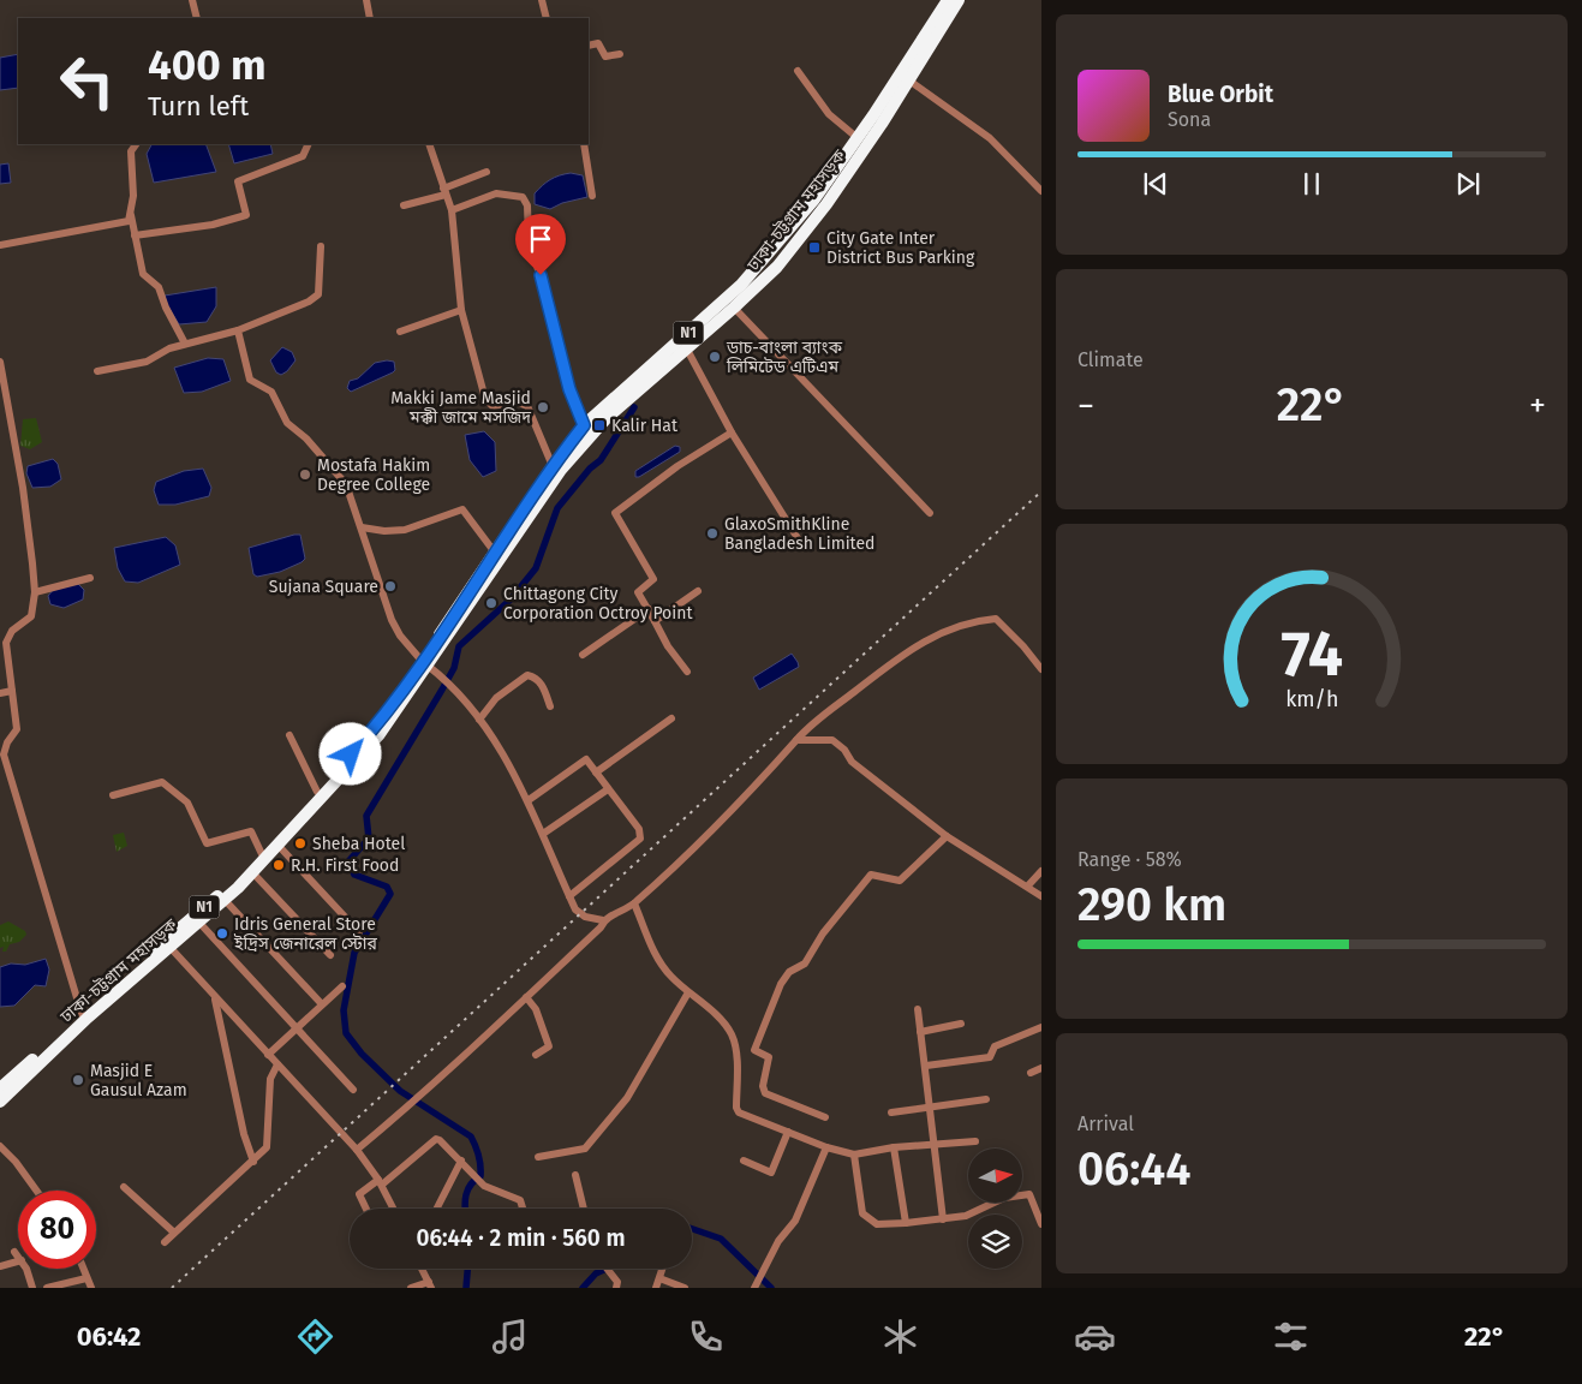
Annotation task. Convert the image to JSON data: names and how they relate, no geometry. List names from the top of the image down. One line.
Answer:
{"streets":{"highway":["ঢাকা-চট্টগ্রাম মহাসড়ক","N1"]},"places":{"transit":["City Gate Inter District Bus Parking","Kalir Hat"],"other":["ডাচ-বাংলা ব্যাংক লিমিটেড এটিএম","Makki Jame Masjid মক্কী জামে মসজিদ","Mostafa Hakim Degree College","GlaxoSmithKline Bangladesh Limited","Sujana Square","Chittagong City Corporation Octroy Point","Sheba Hotel","R.H. First Food","Idris General Store ইদ্রিস জেনারেল স্টোর","Masjid E Gausul Azam"]},"north":"right","page":{"turn":["400 m","Turn left"],"song":["Blue Orbit","Sona"],"tile":["Climate",["Range · 58%","290 km"],["Arrival","06:44"]],"heat":["−","22°","+"],"limit":"80","trip":"06:44 · 2 min · 560 m","tabs":["06:42","22°"],"gauge":["74","km/h"]}}
